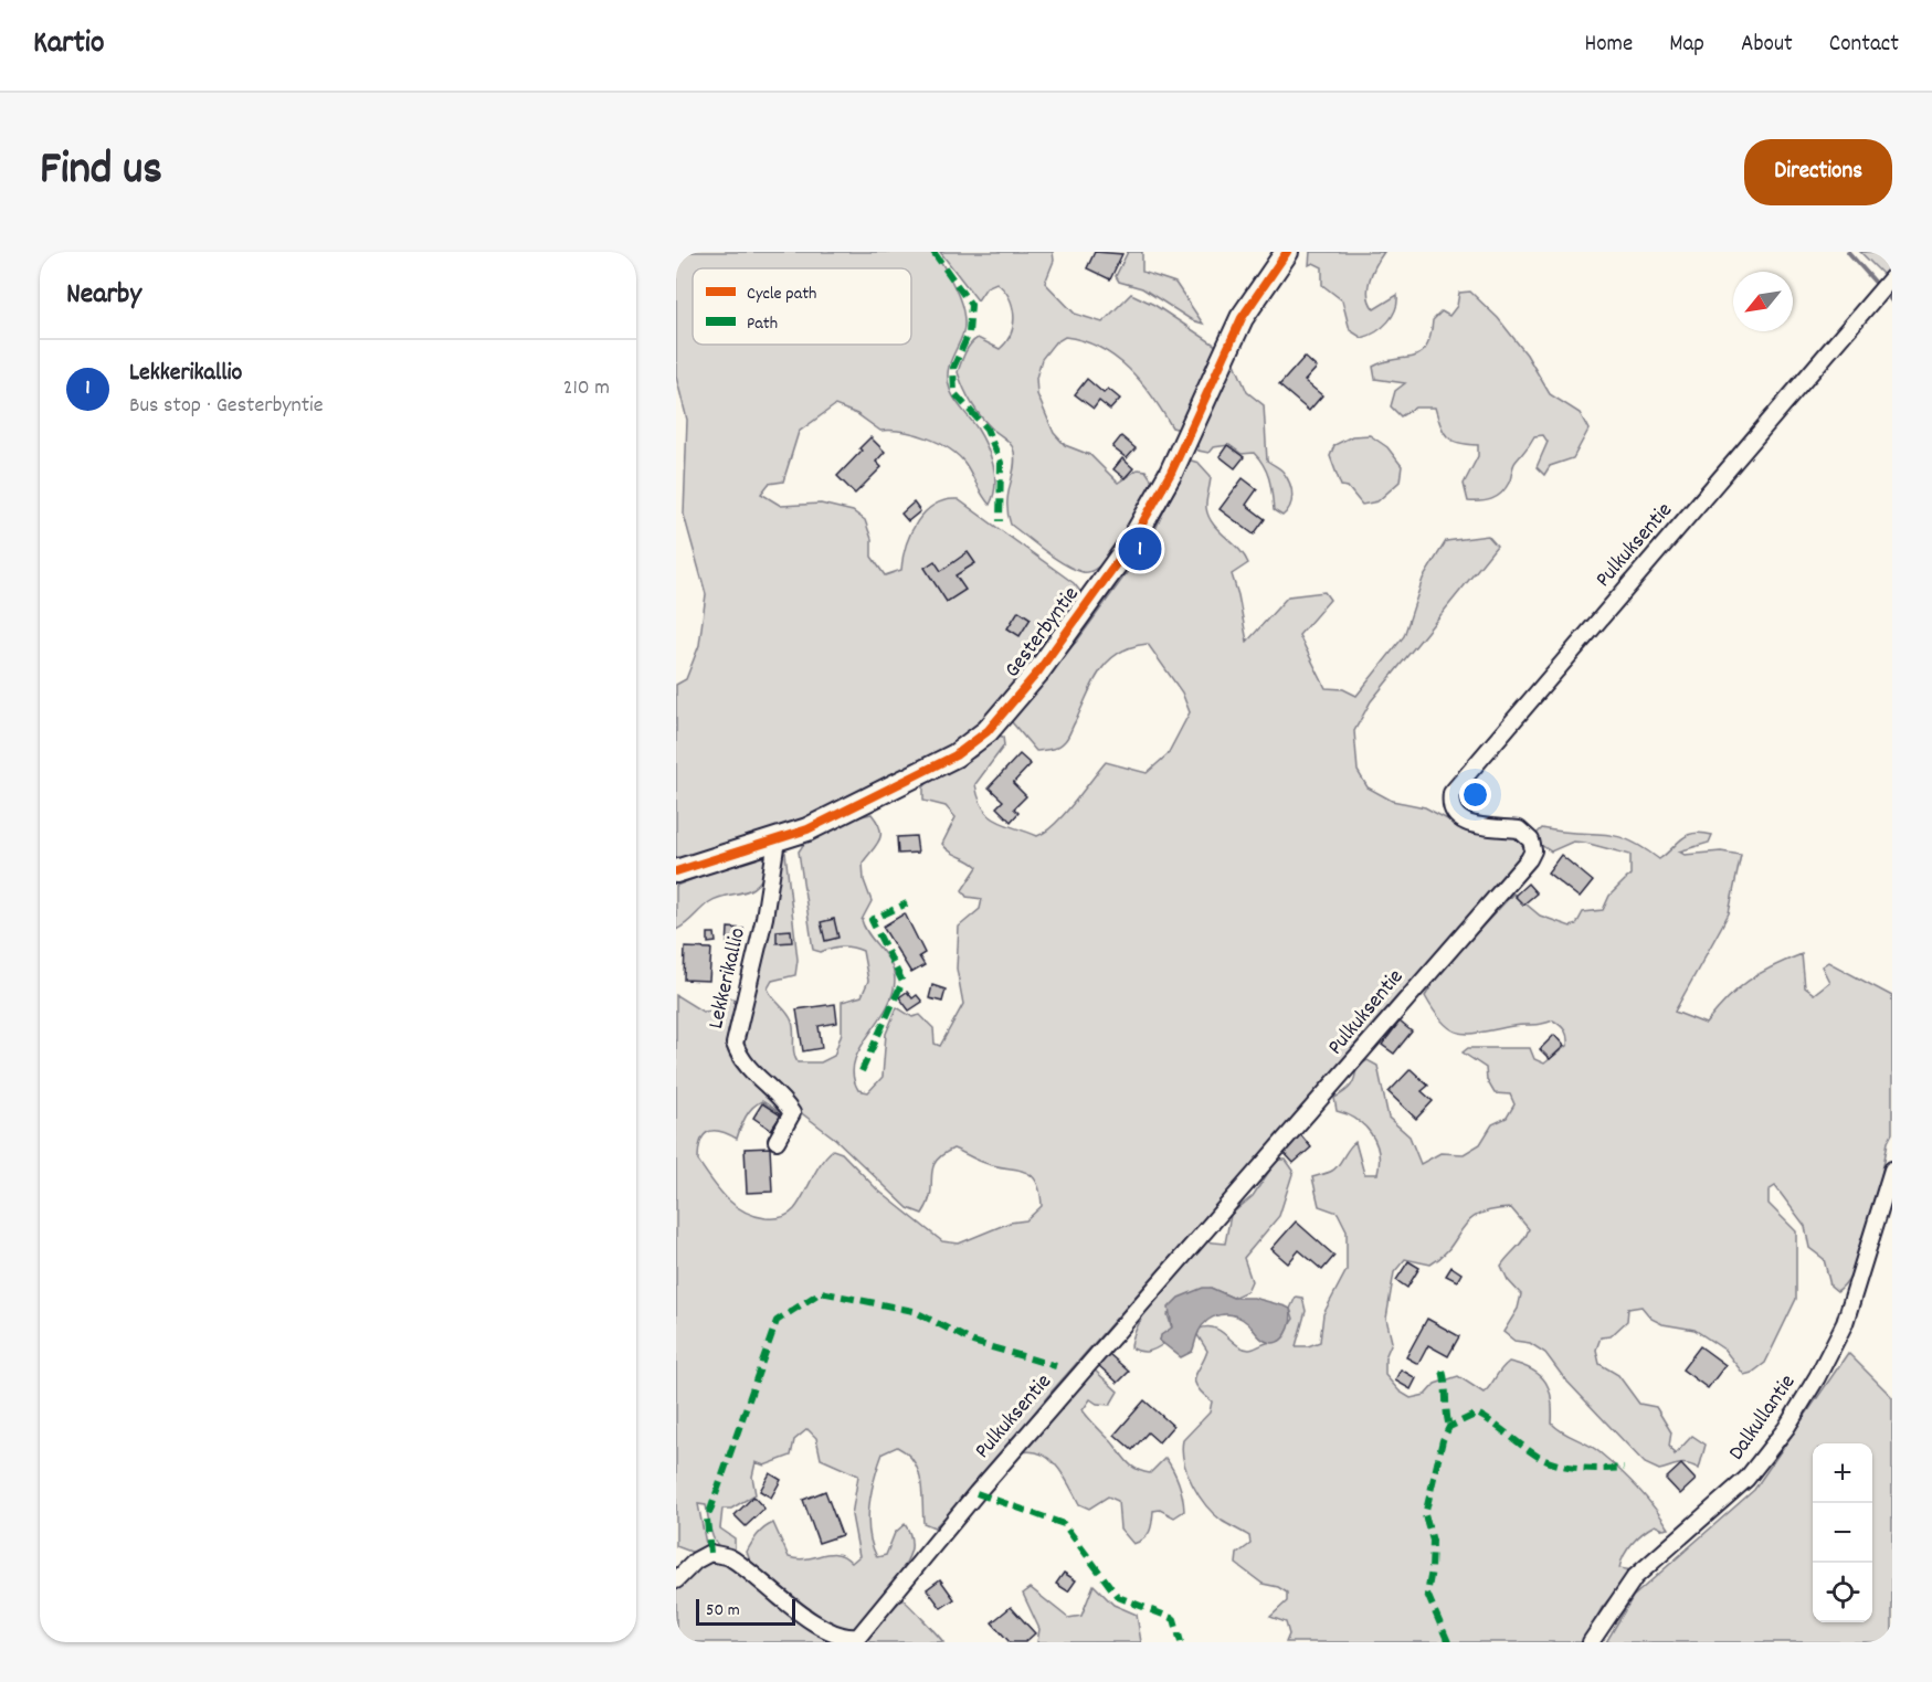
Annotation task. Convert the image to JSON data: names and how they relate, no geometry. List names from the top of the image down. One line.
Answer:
{"streets":{"street":["Pulkuksentie","Gesterbyntie","Lekkerikallio","Dalkullantie"]},"crossings":[["Gesterbyntie","Lekkerikallio"]],"legend":["Cycle path","Path"],"scale_bar":"50 m","north":"bottom left","page":{"header":"Kartio","nav":["Home","Map","About","Contact"],"title":"Find us","buttons":"Directions","heading":"Nearby","list":[{"mark":"1","name":"Lekkerikallio","note":"Bus stop · Gesterbyntie","value":"210 m"}],"pins":"1","map_buttons":["+","−"],"scale":"50 m"}}
